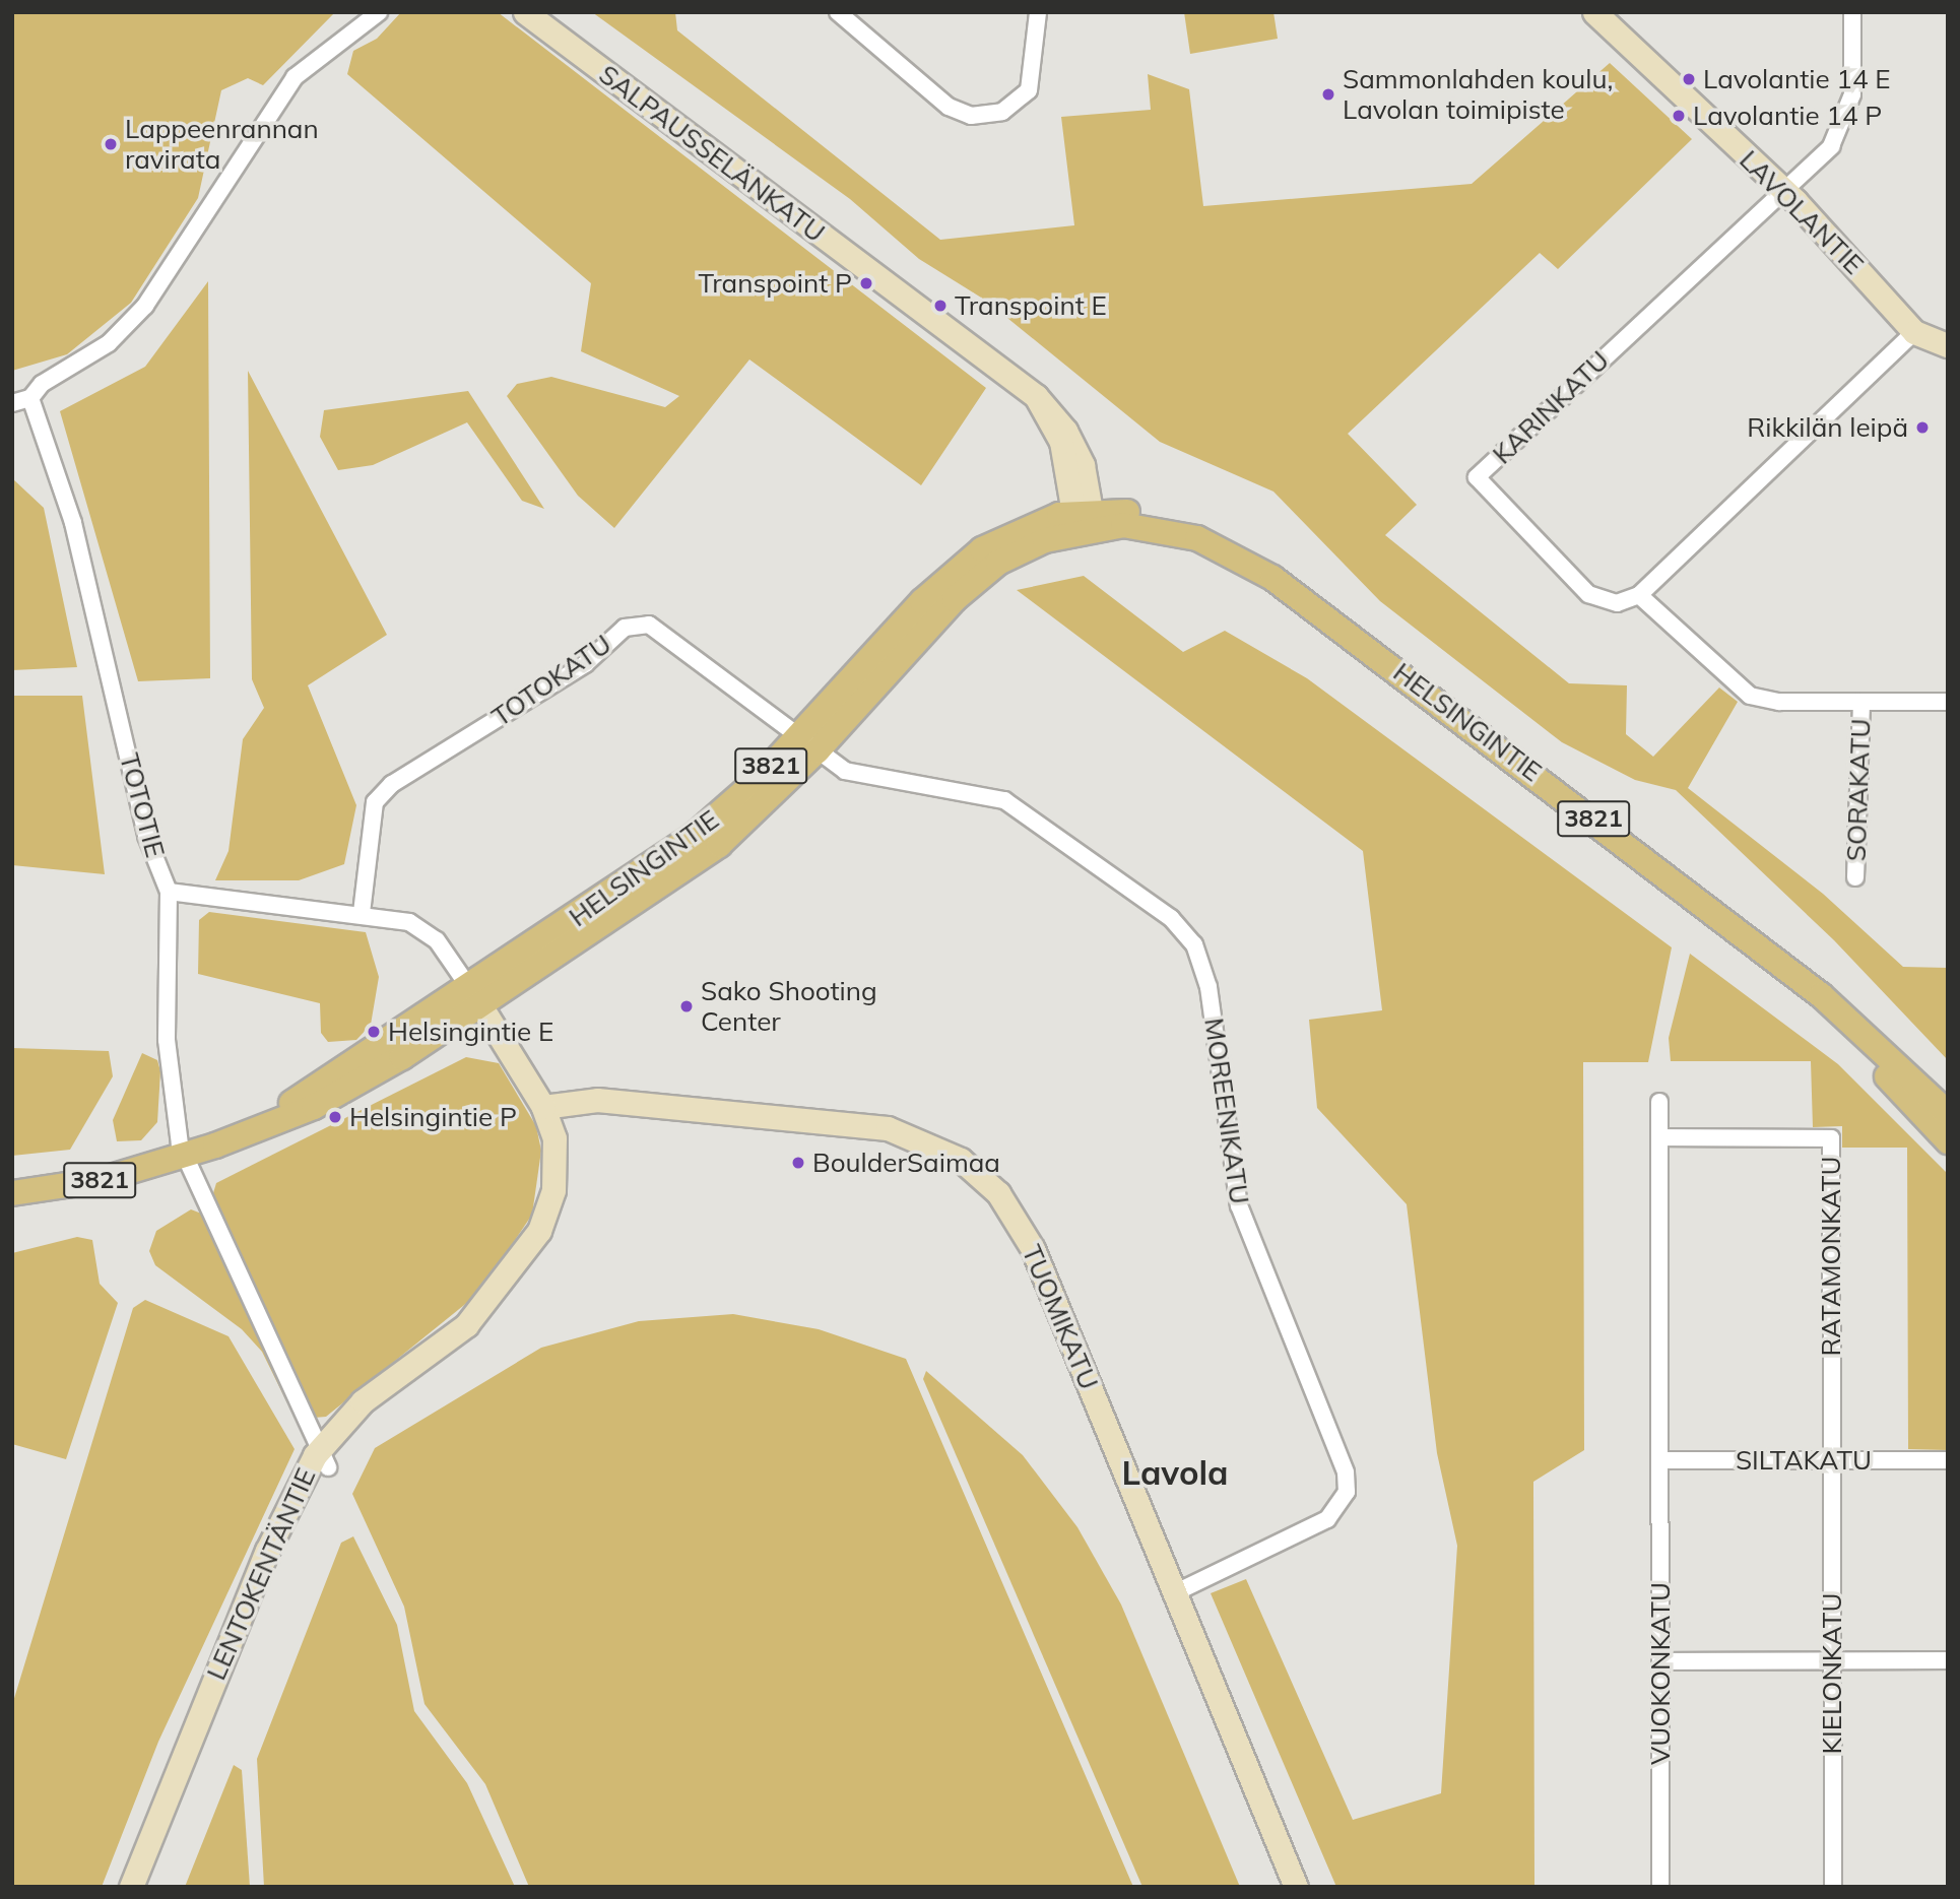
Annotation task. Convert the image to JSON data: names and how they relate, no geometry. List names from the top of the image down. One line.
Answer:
{"streets":{"main road":["HELSINGINTIE","3821"],"street":["SALPAUSSELÄNKATU","LAVOLANTIE","KARINKATU","TOTOKATU","SORAKATU","TOTOTIE","MOREENIKATU","RATAMONKATU","TUOMIKATU","SILTAKATU","LENTOKENTÄNTIE","VUOKONKATU","KIELONKATU"]},"crossings":[["SALPAUSSELÄNKATU","HELSINGINTIE"],["LAVOLANTIE","KARINKATU"],["TOTOKATU","HELSINGINTIE"],["TOTOKATU","TOTOTIE"],["TOTOKATU","MOREENIKATU"],["HELSINGINTIE","TOTOTIE"],["HELSINGINTIE","MOREENIKATU"],["HELSINGINTIE","LENTOKENTÄNTIE"],["TOTOTIE","LENTOKENTÄNTIE"],["MOREENIKATU","TUOMIKATU"],["RATAMONKATU","SILTAKATU"],["RATAMONKATU","KIELONKATU"],["TUOMIKATU","LENTOKENTÄNTIE"],["SILTAKATU","VUOKONKATU"],["SILTAKATU","KIELONKATU"]],"districts":["Lavola"],"places":["Lavolantie 14 E","Sammonlahden koulu, Lavolan toimipiste","Lavolantie 14 P","Lappeenrannan ravirata","Transpoint P","Transpoint E","Rikkilän leipä","Sako Shooting Center","Helsingintie E","Helsingintie P","BoulderSaimaa"]}
